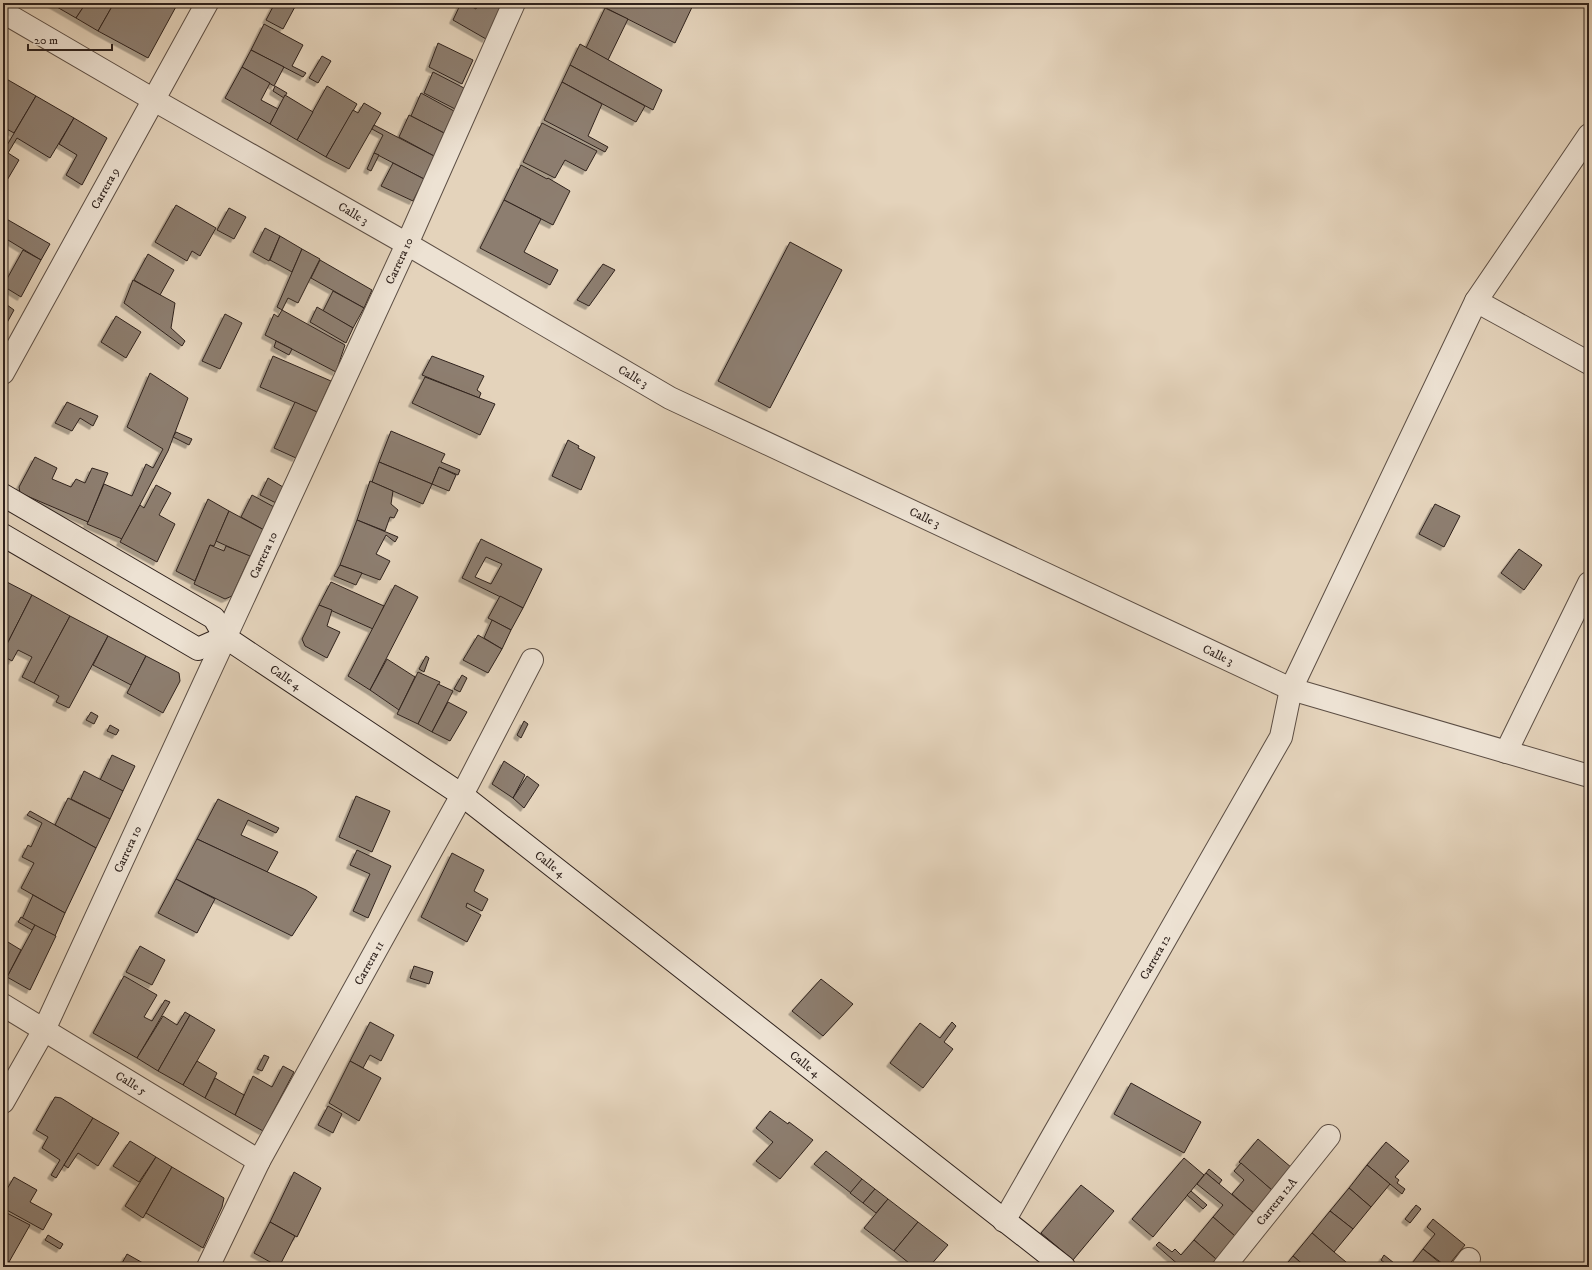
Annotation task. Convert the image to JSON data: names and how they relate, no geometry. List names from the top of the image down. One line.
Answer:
{"streets":{"street":["Carrera 9","Calle 3","Carrera 10","Calle 4","Carrera 12","Carrera 11","Calle 5","Carrera 12A"]},"crossings":[["Carrera 9","Calle 3"],["Calle 3","Carrera 10"],["Calle 3","Carrera 12"],["Carrera 10","Calle 4"],["Carrera 10","Calle 5"],["Calle 4","Carrera 12"],["Calle 4","Carrera 11"],["Carrera 11","Calle 5"]],"scale_bar":"20 m"}
